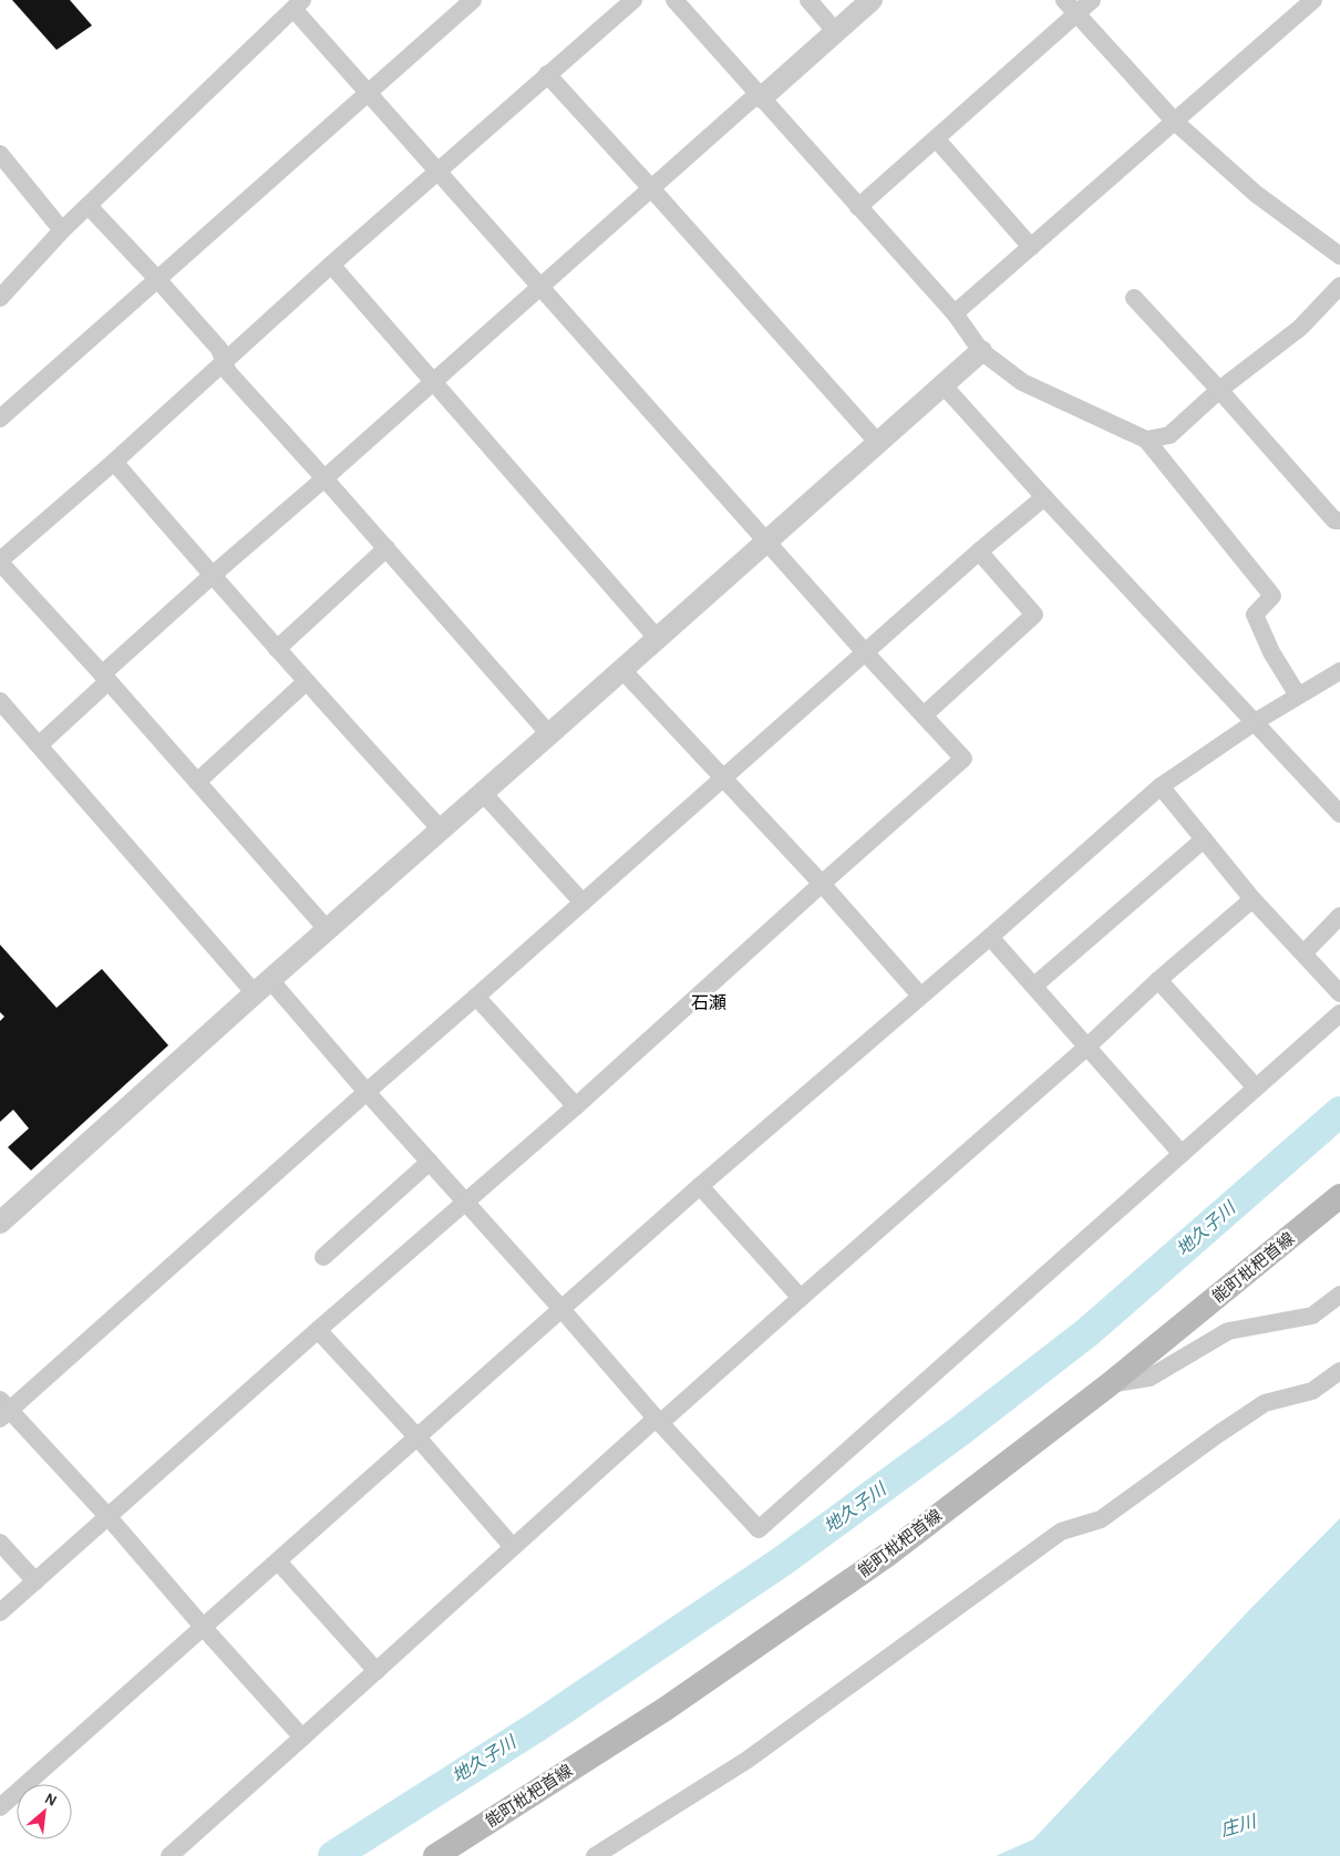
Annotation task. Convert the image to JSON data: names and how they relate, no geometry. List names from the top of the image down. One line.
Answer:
{"streets":{"main road":["能町枇杷首線"]},"districts":["石瀬"],"water":["地久子川","庄川"],"north":"top right"}
